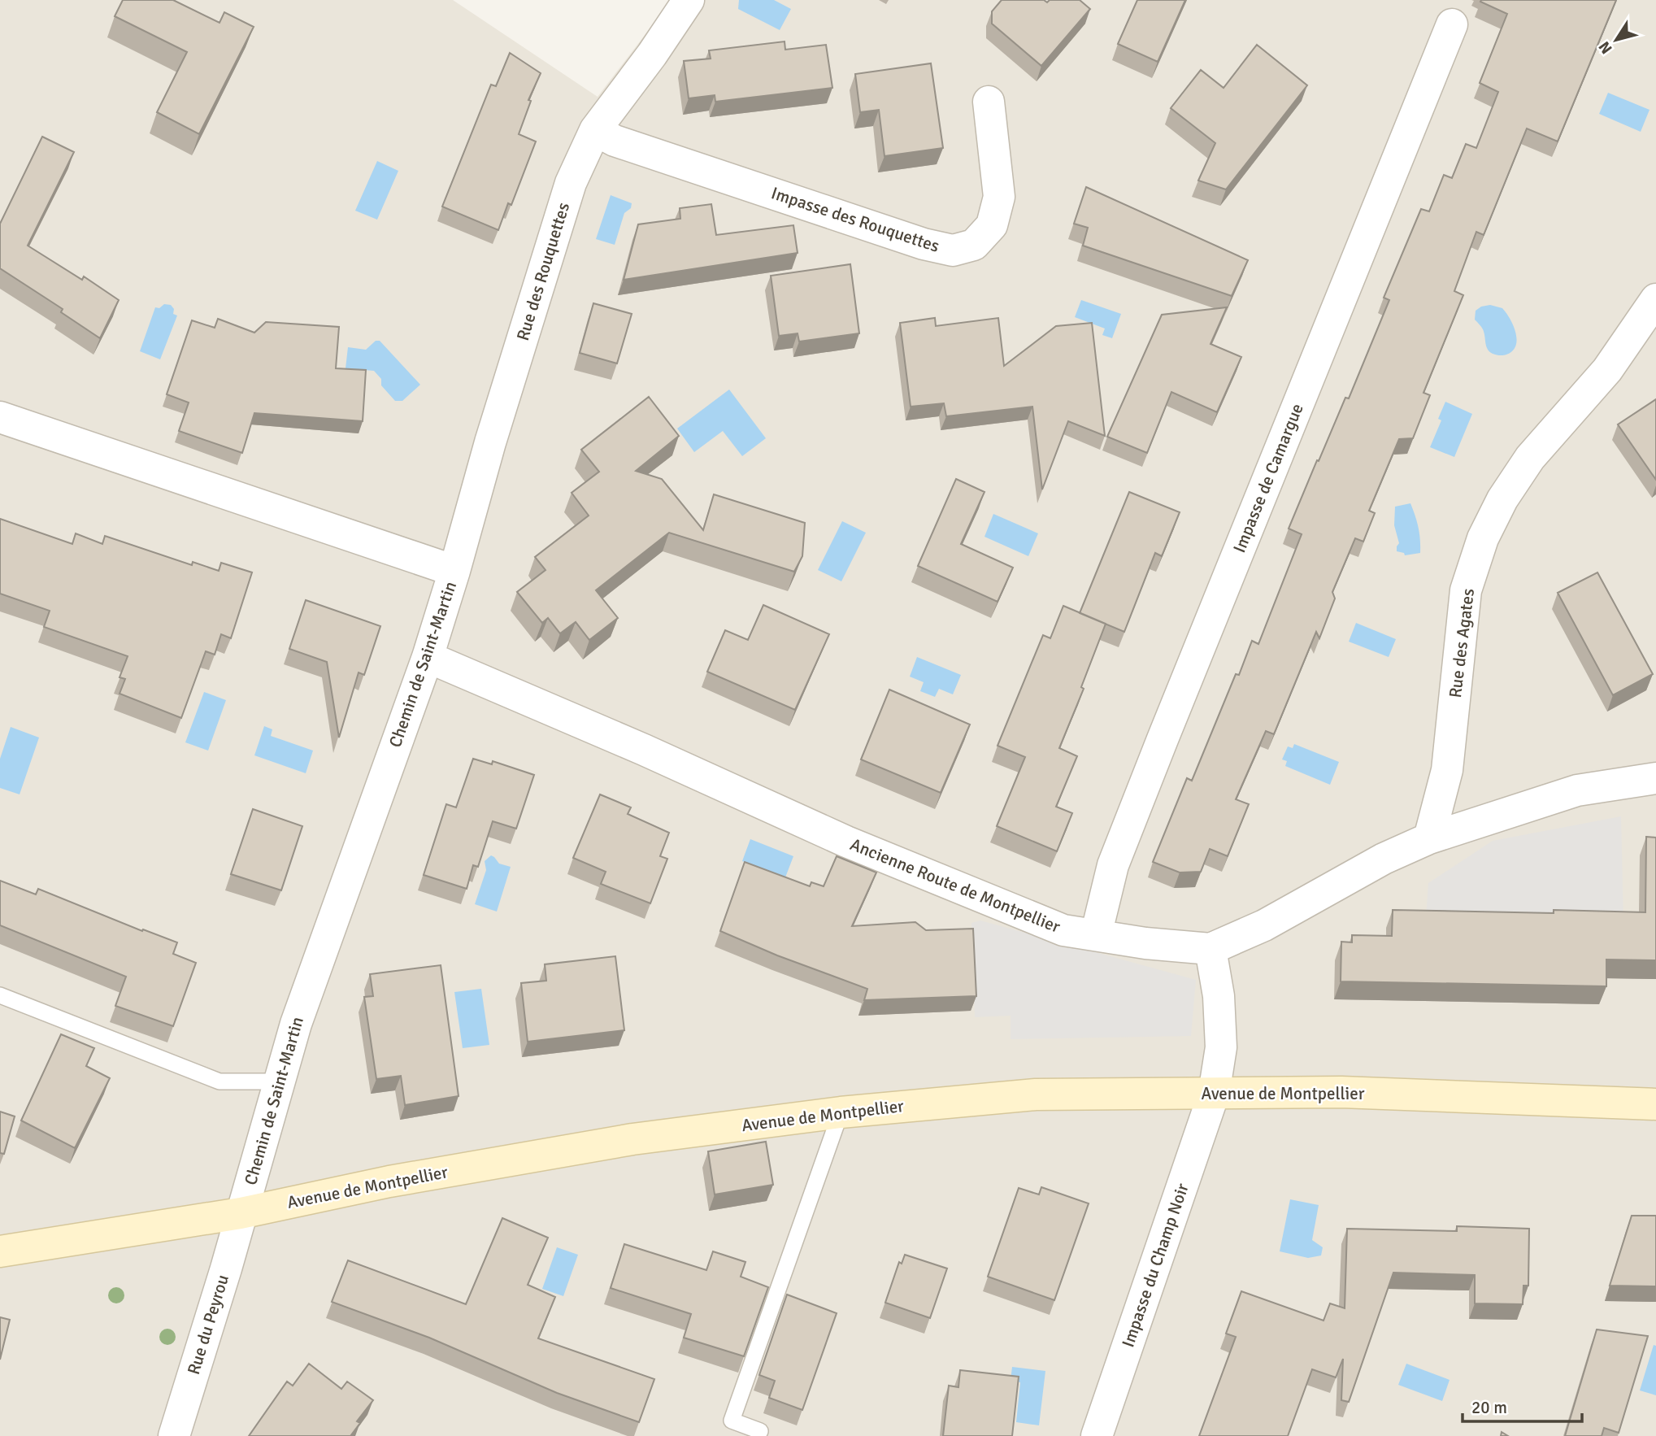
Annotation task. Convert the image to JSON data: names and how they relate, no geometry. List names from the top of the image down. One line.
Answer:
{"streets":{"main road":["Avenue de Montpellier"],"street":["Impasse des Rouquettes","Rue des Rouquettes","Impasse de Camargue","Rue des Agates","Chemin de Saint-Martin","Ancienne Route de Montpellier","Impasse du Champ Noir","Rue du Peyrou"]},"crossings":[["Impasse des Rouquettes","Rue des Rouquettes"],["Rue des Rouquettes","Chemin de Saint-Martin"],["Impasse de Camargue","Ancienne Route de Montpellier"],["Rue des Agates","Ancienne Route de Montpellier"],["Chemin de Saint-Martin","Ancienne Route de Montpellier"],["Chemin de Saint-Martin","Avenue de Montpellier"],["Chemin de Saint-Martin","Rue du Peyrou"],["Ancienne Route de Montpellier","Impasse du Champ Noir"],["Avenue de Montpellier","Impasse du Champ Noir"],["Avenue de Montpellier","Rue du Peyrou"]],"scale_bar":"20 m","north":"bottom left"}
